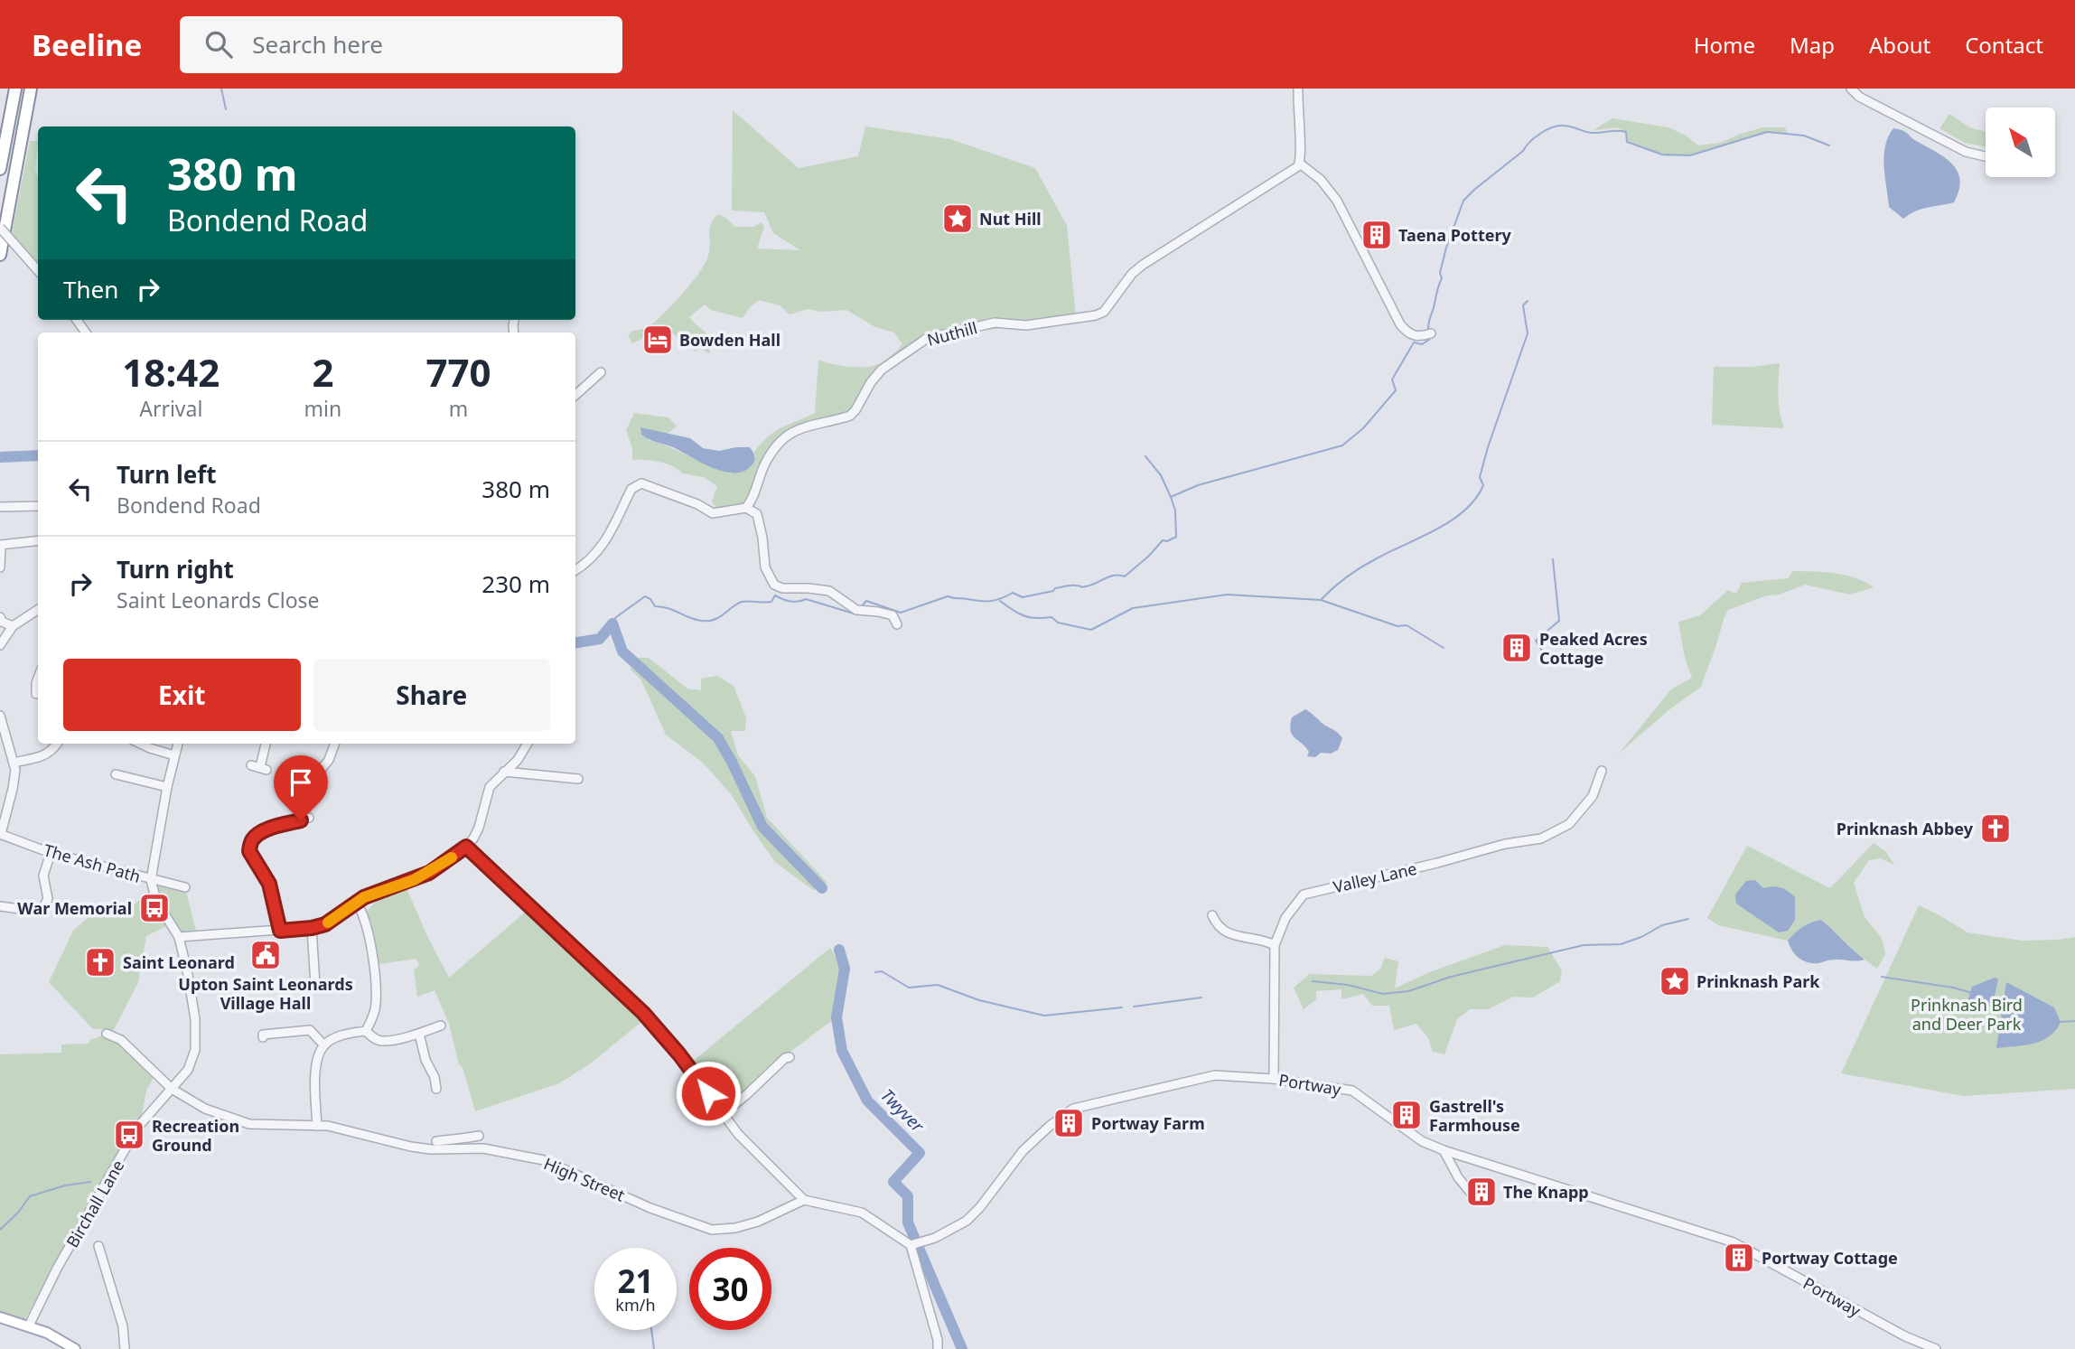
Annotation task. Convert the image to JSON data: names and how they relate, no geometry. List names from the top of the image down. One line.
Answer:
{"streets":{"street":["Nuthill","The Ash Path","Valley Lane","Portway","High Street","Birchall Lane"]},"crossings":[["The Ash Path","Birchall Lane"],["Valley Lane","Portway"],["High Street","Birchall Lane"]],"water":["Twyver"],"parks":["Prinknash Bird and Deer Park"],"places":{"place":["Nut Hill","Prinknash Park"],"building":["Taena Pottery","Peaked Acres Cottage","Gastrell's Farmhouse","Portway Farm","The Knapp","Portway Cottage"],"hotel":["Bowden Hall"],"church":["Prinknash Abbey","Saint Leonard"],"bus stop":["War Memorial","Recreation Ground"],"public building":["Upton Saint Leonards Village Hall"]},"north":"top left","page":{"header":"Beeline","search":"Search here","nav":["Home","Map","About","Contact"],"turn":["380 m","Bondend Road"],"then":"Then","eta":["18:42","Arrival","2","min","770","m"],"list":[{"name":"Turn left","note":"Bondend Road","value":"380 m"},{"name":"Turn right","note":"Saint Leonards Close","value":"230 m"}],"buttons":["Exit","Share"],"speed":"21 km/h","limit":"30"}}
